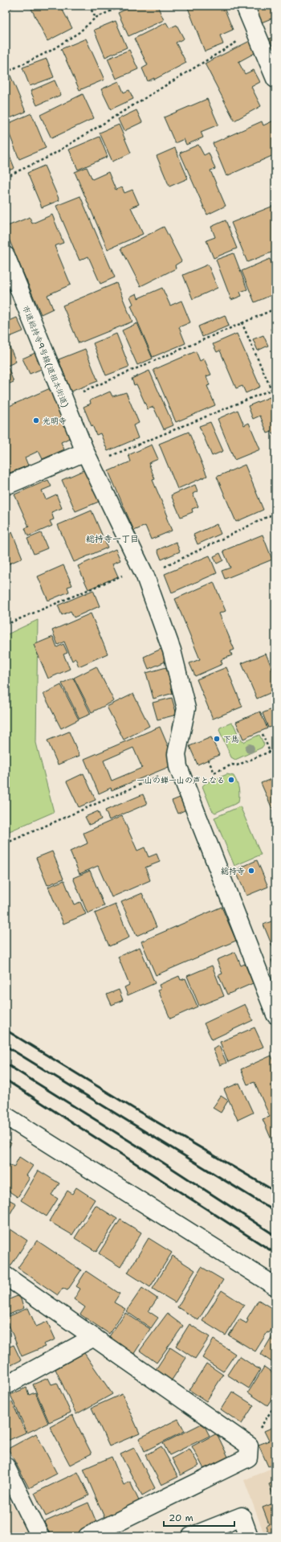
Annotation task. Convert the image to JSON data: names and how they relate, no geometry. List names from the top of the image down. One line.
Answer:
{"streets":{"street":["市道総持寺9号線(道祖本街道)"]},"districts":["総持寺一丁目"],"places":["光明寺","下馬","一山の蝉一山の声となる","総持寺"],"scale_bar":"20 m"}
